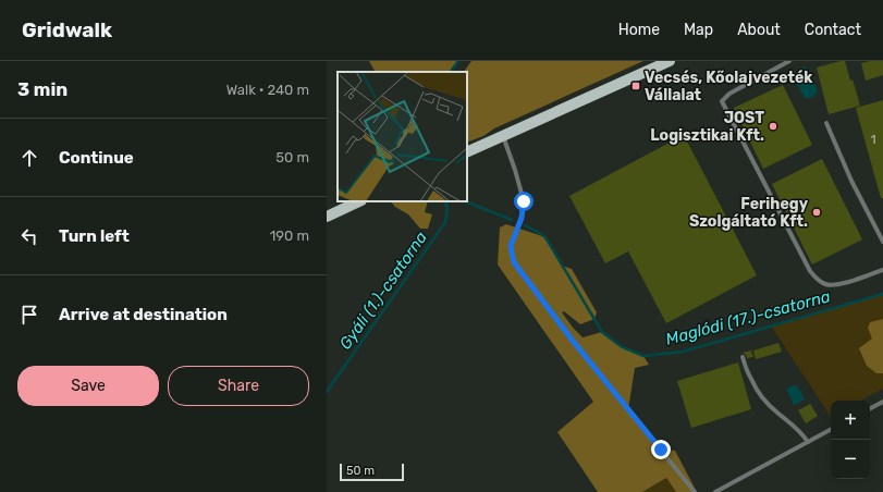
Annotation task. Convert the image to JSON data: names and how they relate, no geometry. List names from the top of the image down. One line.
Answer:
{"water":["Gyáli (1.)-csatorna","Maglódi (17.)-csatorna"],"places":{"transit":["Vecsés, Kőolajvezeték Vállalat"],"other":["JOST Logisztikai Kft.","Ferihegy Szolgáltató Kft."]},"house_numbers":["1"],"scale_bar":"50 m","page":{"header":"Gridwalk","nav":["Home","Map","About","Contact"],"heading":["3 min","Walk · 240 m"],"list":[["Continue","50 m"],["Turn left","190 m"],"Arrive at destination"],"buttons":["Save","Share"],"map_buttons":["+","−"],"scale":"50 m"}}
